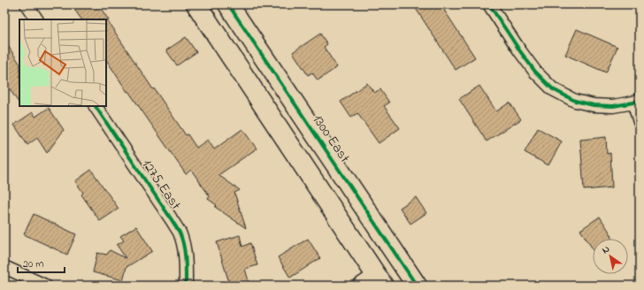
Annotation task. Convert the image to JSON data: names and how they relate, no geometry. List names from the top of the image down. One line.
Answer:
{"streets":{"main road":["1300 East"],"street":["1275 East"]},"scale_bar":"20 m","north":"top left"}
